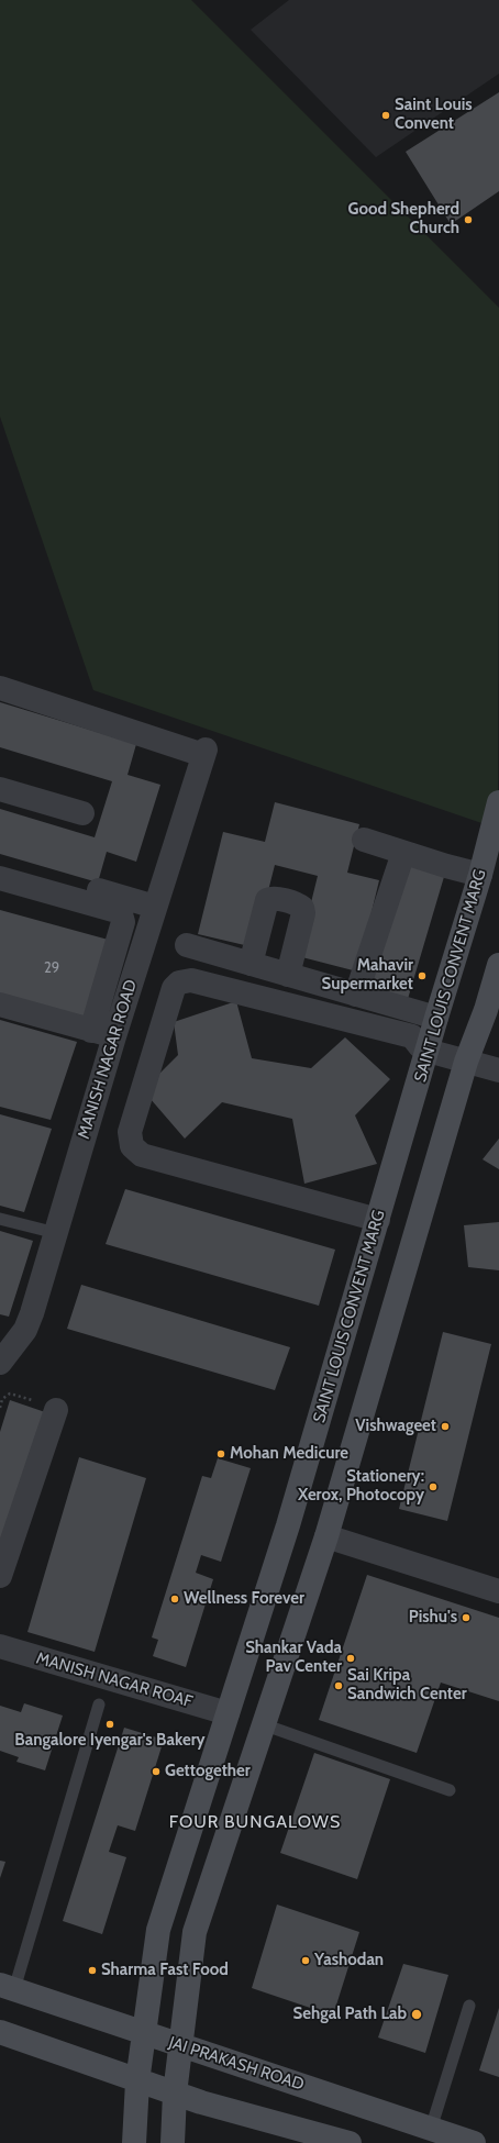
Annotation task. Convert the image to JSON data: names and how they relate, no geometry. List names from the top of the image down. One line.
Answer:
{"streets":{"main road":["SAINT LOUIS CONVENT MARG","JAI PRAKASH ROAD"],"street":["MANISH NAGAR ROAD","MANISH NAGAR ROAF"]},"crossings":[["SAINT LOUIS CONVENT MARG","MANISH NAGAR ROAF"],["SAINT LOUIS CONVENT MARG","JAI PRAKASH ROAD"]],"districts":["FOUR BUNGALOWS"],"places":["Saint Louis Convent","Good Shepherd Church","Mahavir Supermarket","Vishwageet","Mohan Medicure","Stationery: Xerox, Photocopy","Wellness Forever","Pishu's","Shankar Vada Pav Center","Sai Kripa Sandwich Center","Bangalore Iyengar's Bakery","Gettogether","Yashodan","Sharma Fast Food","Sehgal Path Lab"],"house_numbers":["29"]}
